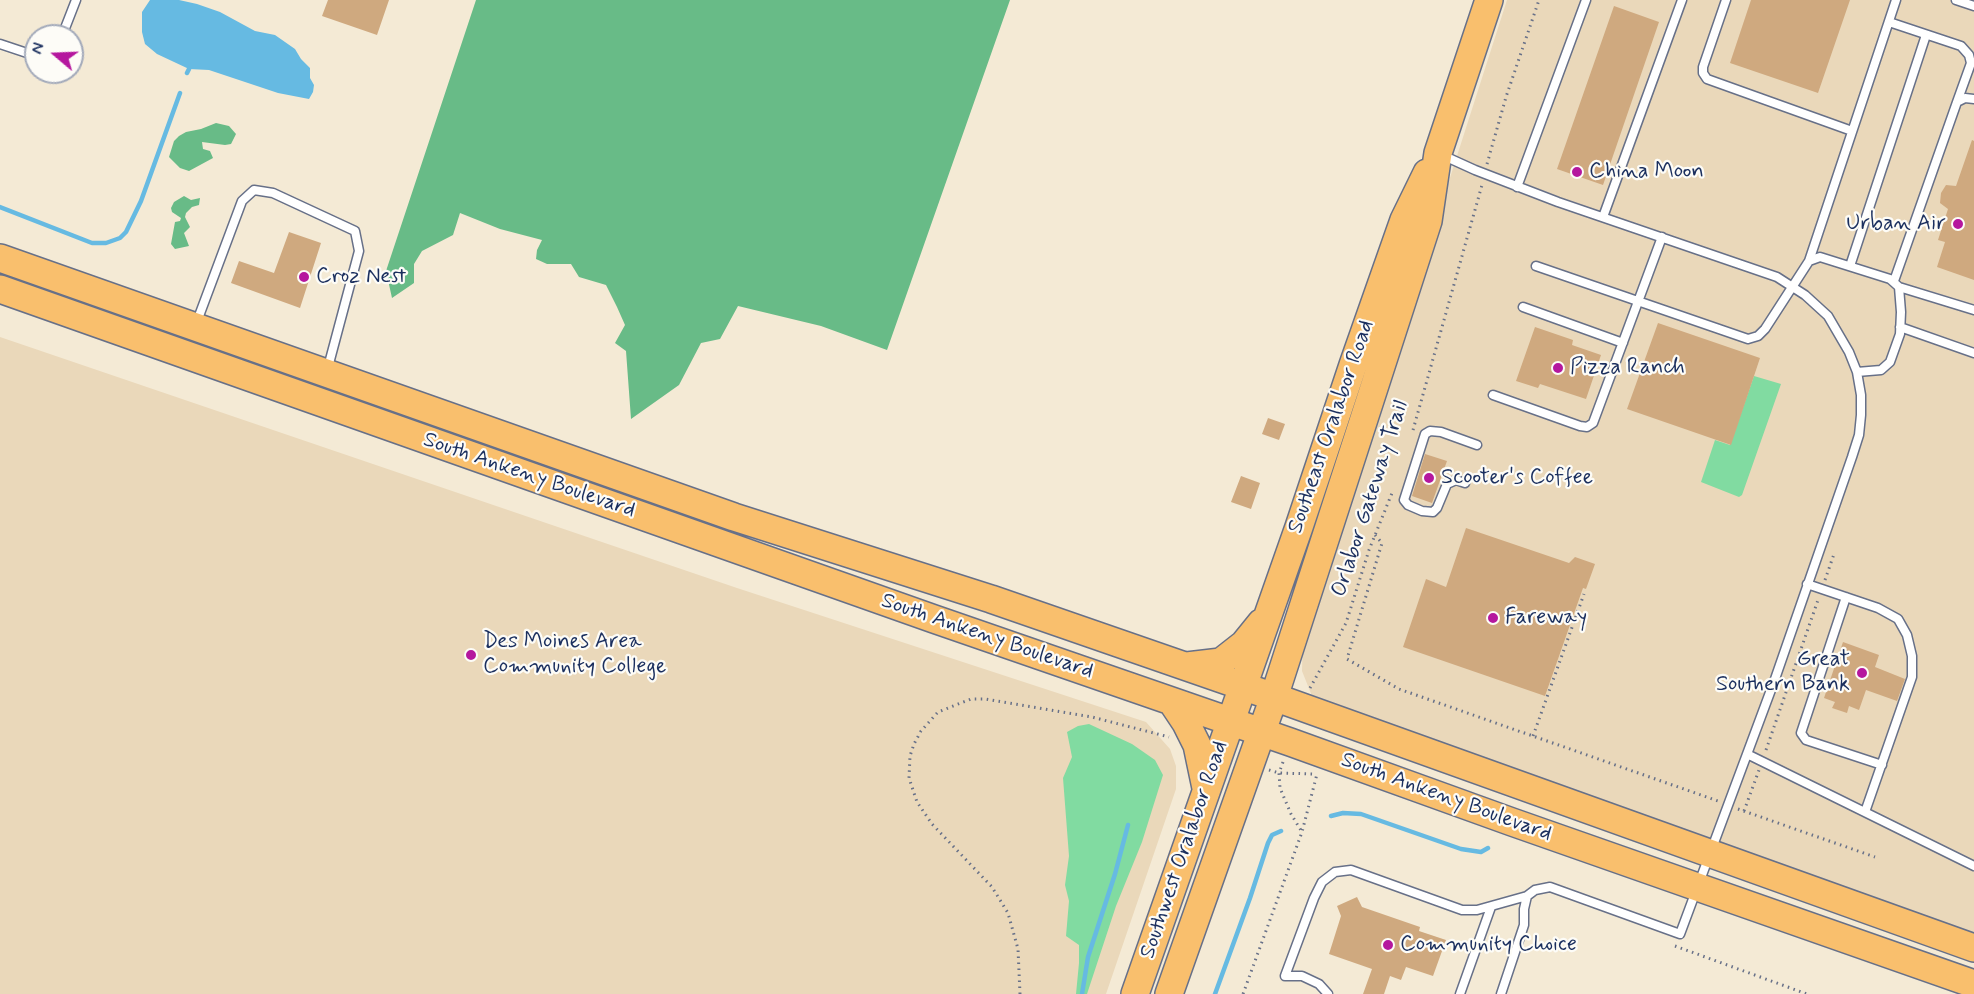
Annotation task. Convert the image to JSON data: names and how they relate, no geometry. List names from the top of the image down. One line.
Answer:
{"streets":{"main road":["Southeast Oralabor Road","South Ankeny Boulevard","Southwest Oralabor Road"],"path":["Orlabor Gateway Trail"]},"crossings":[["Southeast Oralabor Road","South Ankeny Boulevard"],["Southeast Oralabor Road","Southwest Oralabor Road"],["South Ankeny Boulevard","Orlabor Gateway Trail"],["South Ankeny Boulevard","Southwest Oralabor Road"]],"places":["China Moon","Urban Air","Croz Nest","Pizza Ranch","Scooter's Coffee","Fareway","Des Moines Area Community College","Great Southern Bank","Community Choice"],"north":"left"}
